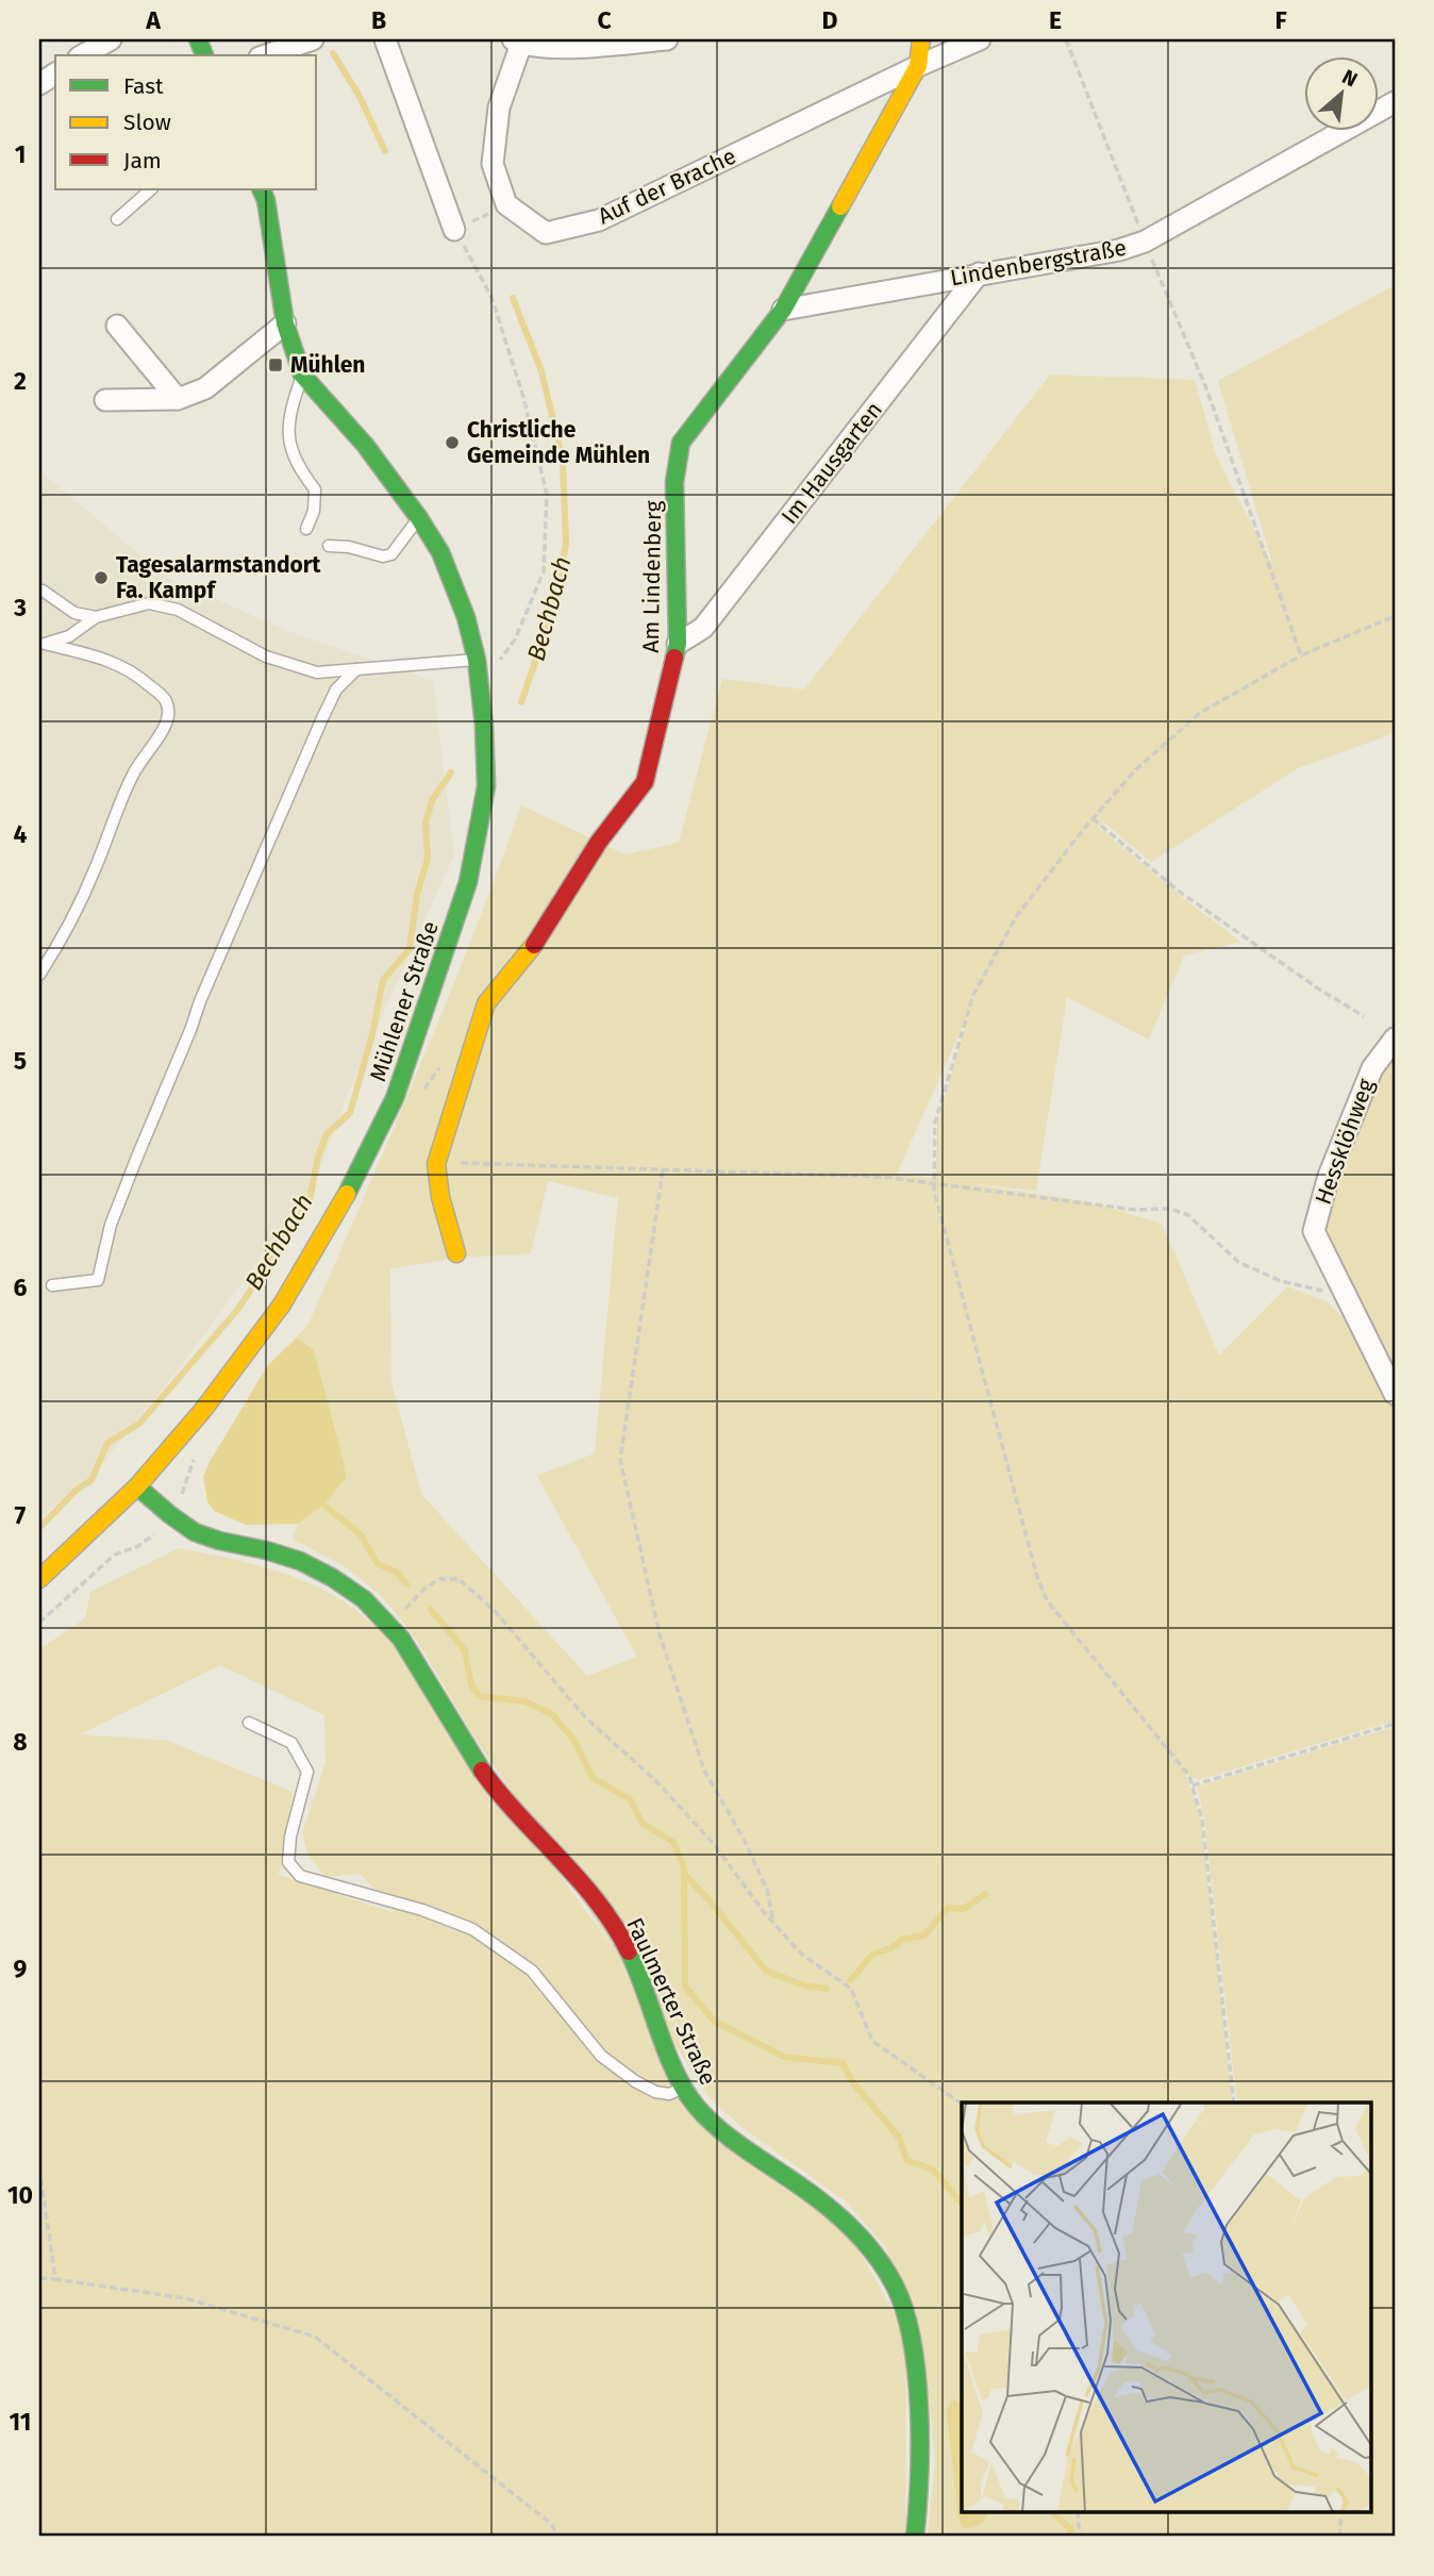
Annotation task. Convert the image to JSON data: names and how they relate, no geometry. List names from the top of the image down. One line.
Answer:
{"streets":{"street":["Auf der Brache","Lindenbergstraße","Im Hausgarten","Am Lindenberg","Mühlener Straße","Hessklöhweg","Faulmerter Straße"]},"crossings":[["Auf der Brache","Am Lindenberg"],["Lindenbergstraße","Im Hausgarten"],["Lindenbergstraße","Am Lindenberg"],["Im Hausgarten","Am Lindenberg"],["Mühlener Straße","Faulmerter Straße"]],"water":["Bechbach"],"places":{"transit":["Mühlen"],"other":["Christliche Gemeinde Mühlen","Tagesalarmstandort Fa. Kampf"]},"legend":["Fast","Slow","Jam"],"north":"top right","grid":{"columns":["A","B","C","D","E","F"],"rows":["1","2","3","4","5","6","7","8","9","10","11"]}}
